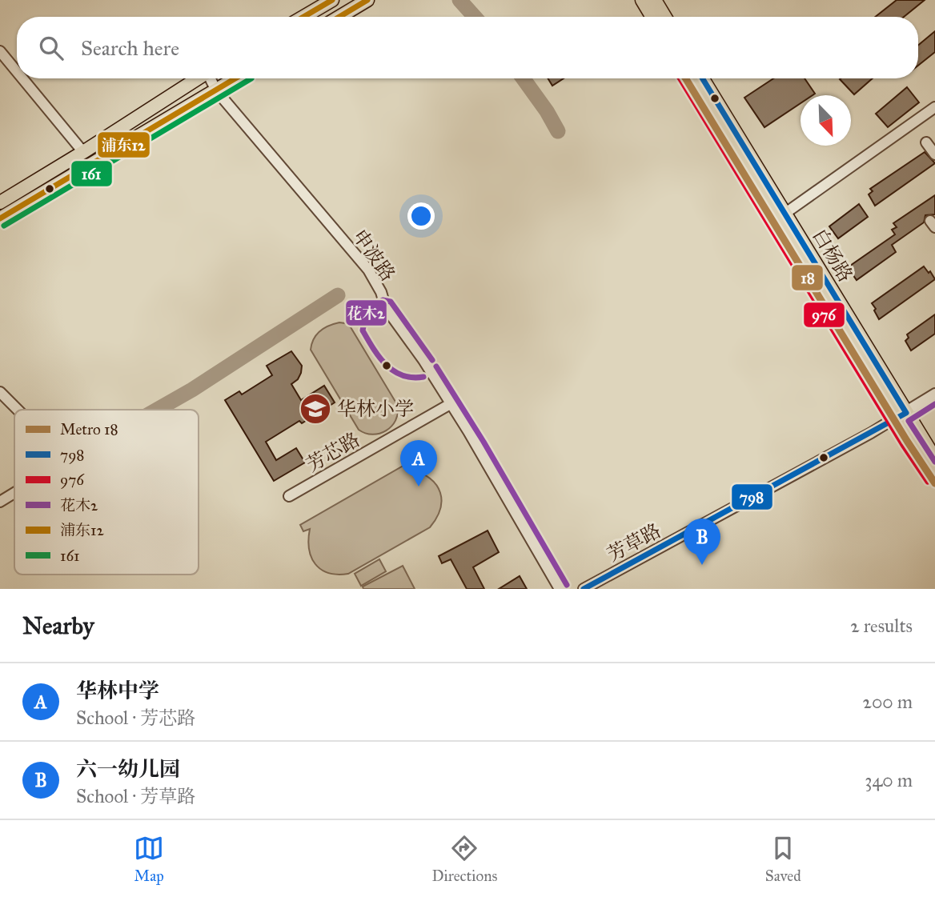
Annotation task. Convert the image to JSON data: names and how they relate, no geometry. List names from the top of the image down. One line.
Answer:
{"streets":{"main road":["白杨路"],"street":["申波路","芳芯路","芳草路"]},"crossings":[["申波路","芳芯路"],["白杨路","芳草路"]],"places":{"school or university":["华林小学"]},"lines":["transit line 浦东12","metro line 18","transit line 798","transit line 976","transit line 161","transit line 花木2"],"legend":["Metro 18","798","976","花木2","浦东12","161"],"north":"bottom right","page":{"search":"Search here","pins":["A","B"],"heading":["Nearby","2 results"],"list":[{"mark":"A","name":"华林中学","note":"School · 芳芯路","value":"200 m"},{"mark":"B","name":"六一幼儿园","note":"School · 芳草路","value":"340 m"}],"nav":["Map","Directions","Saved"]}}
